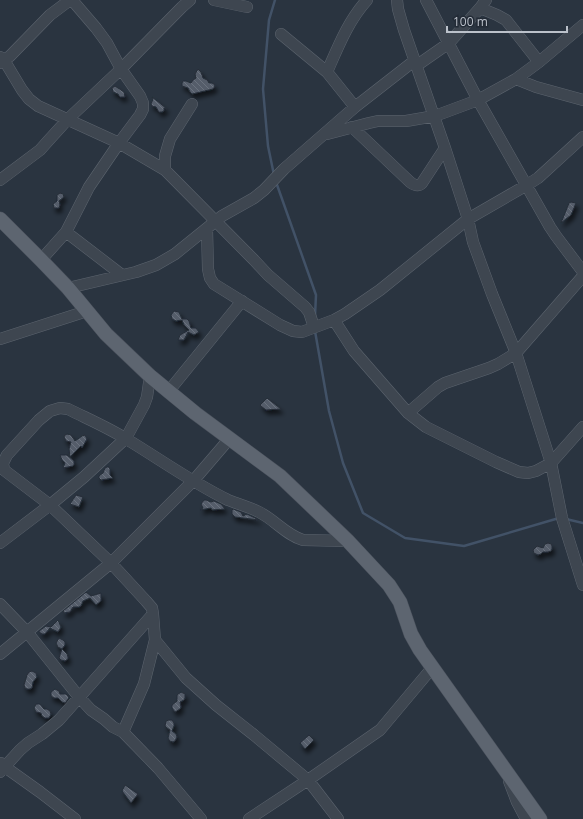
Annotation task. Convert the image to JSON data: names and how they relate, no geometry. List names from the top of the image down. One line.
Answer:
{"scale_bar":"100 m"}
